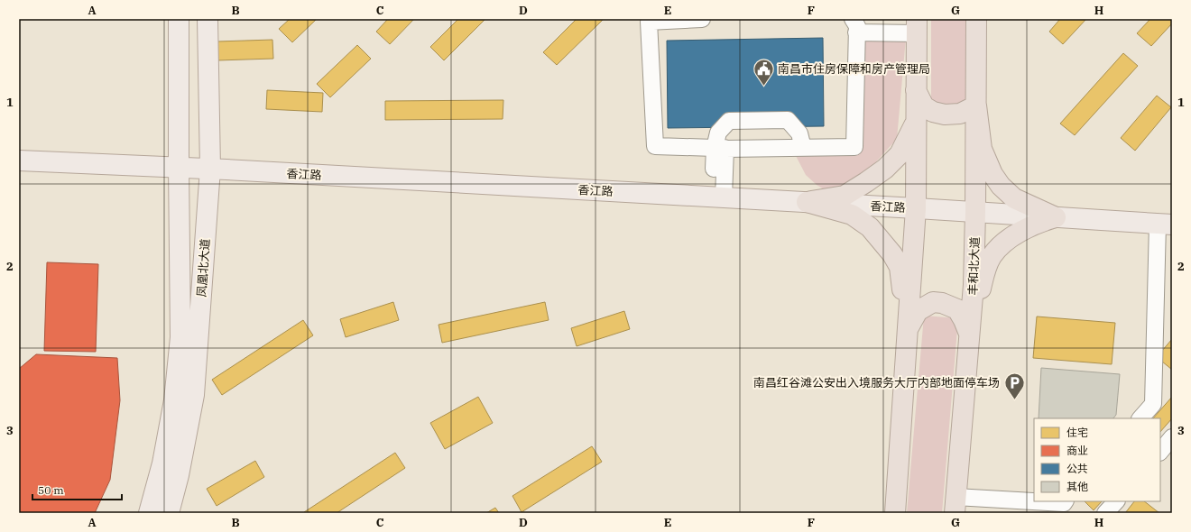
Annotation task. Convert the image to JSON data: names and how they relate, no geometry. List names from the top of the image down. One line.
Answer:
{"streets":{"highway":["丰和北大道"],"main road":["香江路","凤凰北大道"]},"crossings":[["香江路","丰和北大道"],["香江路","凤凰北大道"]],"places":{"public building":["南昌市住房保障和房产管理局"],"parking":["南昌红谷滩公安出入境服务大厅内部地面停车场"]},"legend":["住宅","商业","公共","其他"],"scale_bar":"50 m","grid":{"columns":["A","B","C","D","E","F","G","H"],"rows":["1","2","3"]}}
